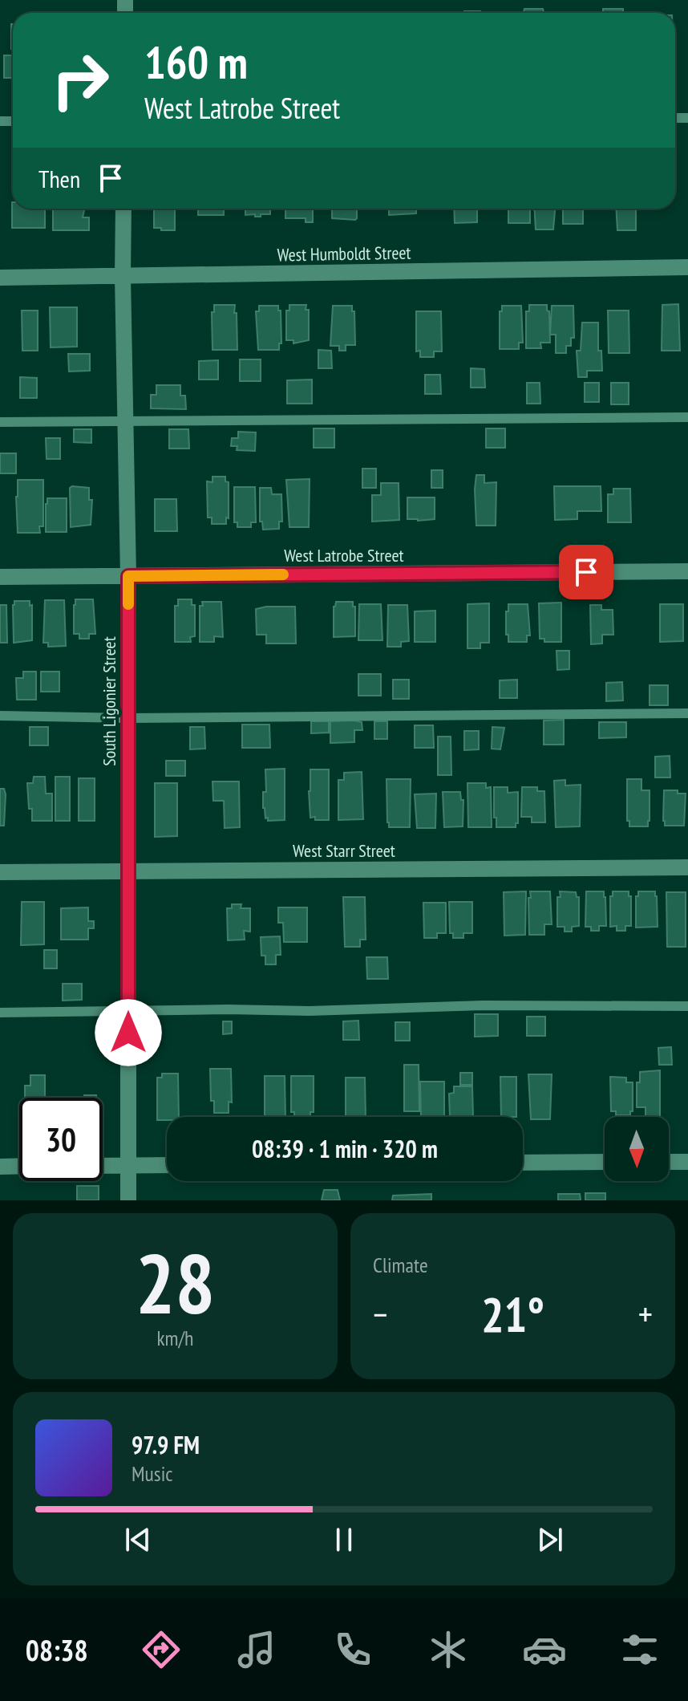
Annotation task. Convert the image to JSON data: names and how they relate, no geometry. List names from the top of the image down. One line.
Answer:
{"streets":{"street":["West Humboldt Street","West Latrobe Street","South Ligonier Street","West Starr Street"]},"crossings":[["West Humboldt Street","South Ligonier Street"],["West Latrobe Street","South Ligonier Street"],["South Ligonier Street","West Starr Street"]],"north":"bottom","page":{"turn":["160 m","West Latrobe Street"],"then":"Then","limit":"30","trip":"08:39 · 1 min · 320 m","tile":[["28","km/h"],"Climate"],"heat":["−","21°","+"],"song":["97.9 FM","Music"],"tabs":"08:38"}}
